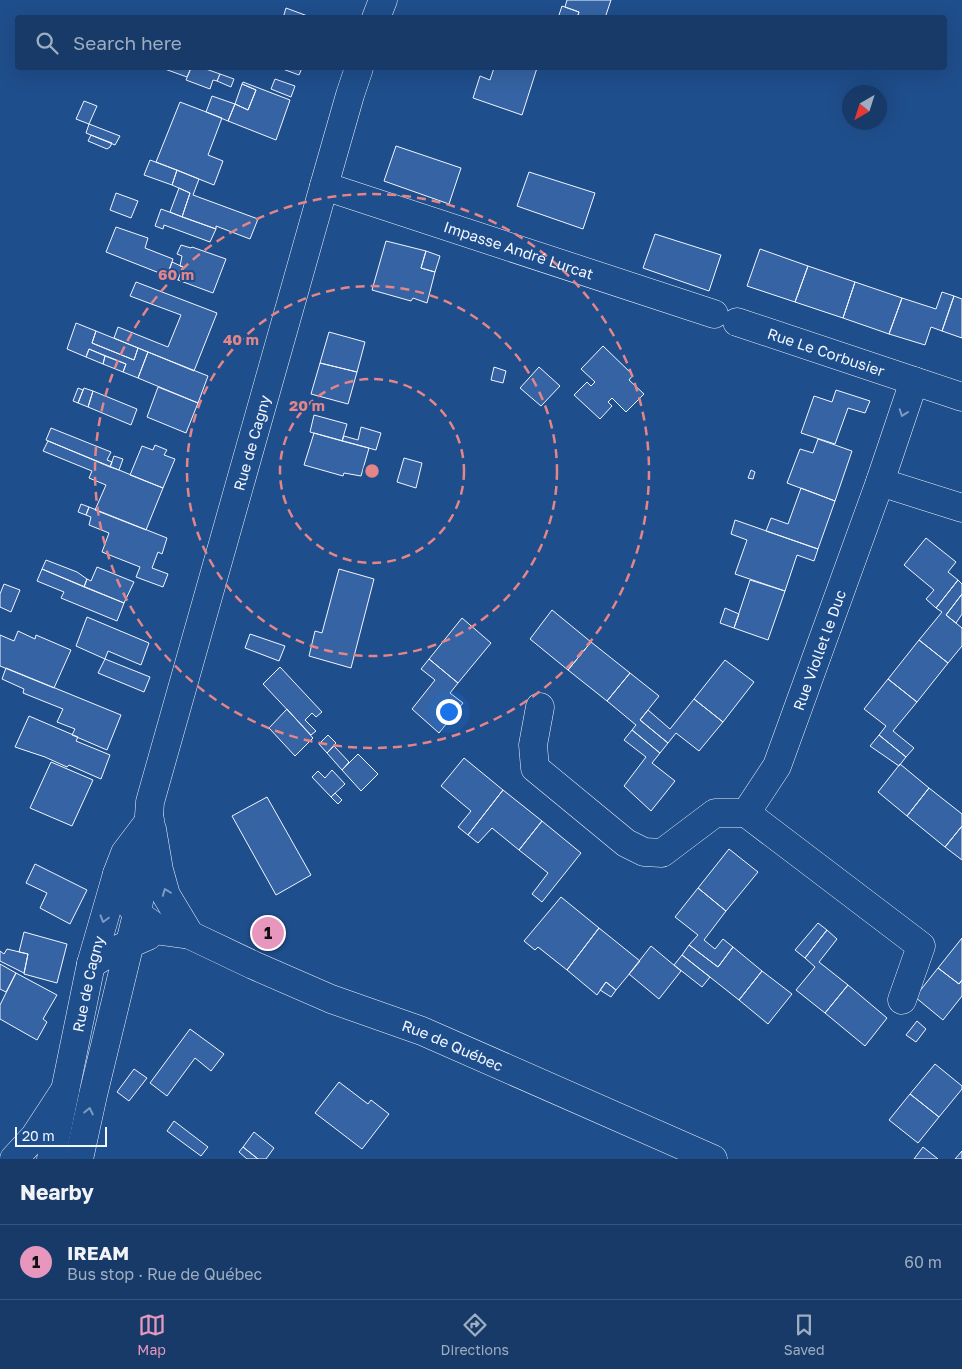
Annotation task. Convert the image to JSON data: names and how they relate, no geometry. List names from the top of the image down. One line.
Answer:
{"streets":{"street":["Impasse André Lurcat","Rue Le Corbusier","Rue de Cagny","Rue Viollet le Duc","Rue de Québec"]},"crossings":[["Impasse André Lurcat","Rue Le Corbusier"],["Impasse André Lurcat","Rue de Cagny"]],"scale_bar":"20 m","north":"bottom left","page":{"search":"Search here","pins":"1","scale":"20 m","heading":"Nearby","list":[{"mark":"1","name":"IREAM","note":"Bus stop · Rue de Québec","value":"60 m"}],"nav":["Map","Directions","Saved"]},"rings":["60 m","40 m","20 m"]}
